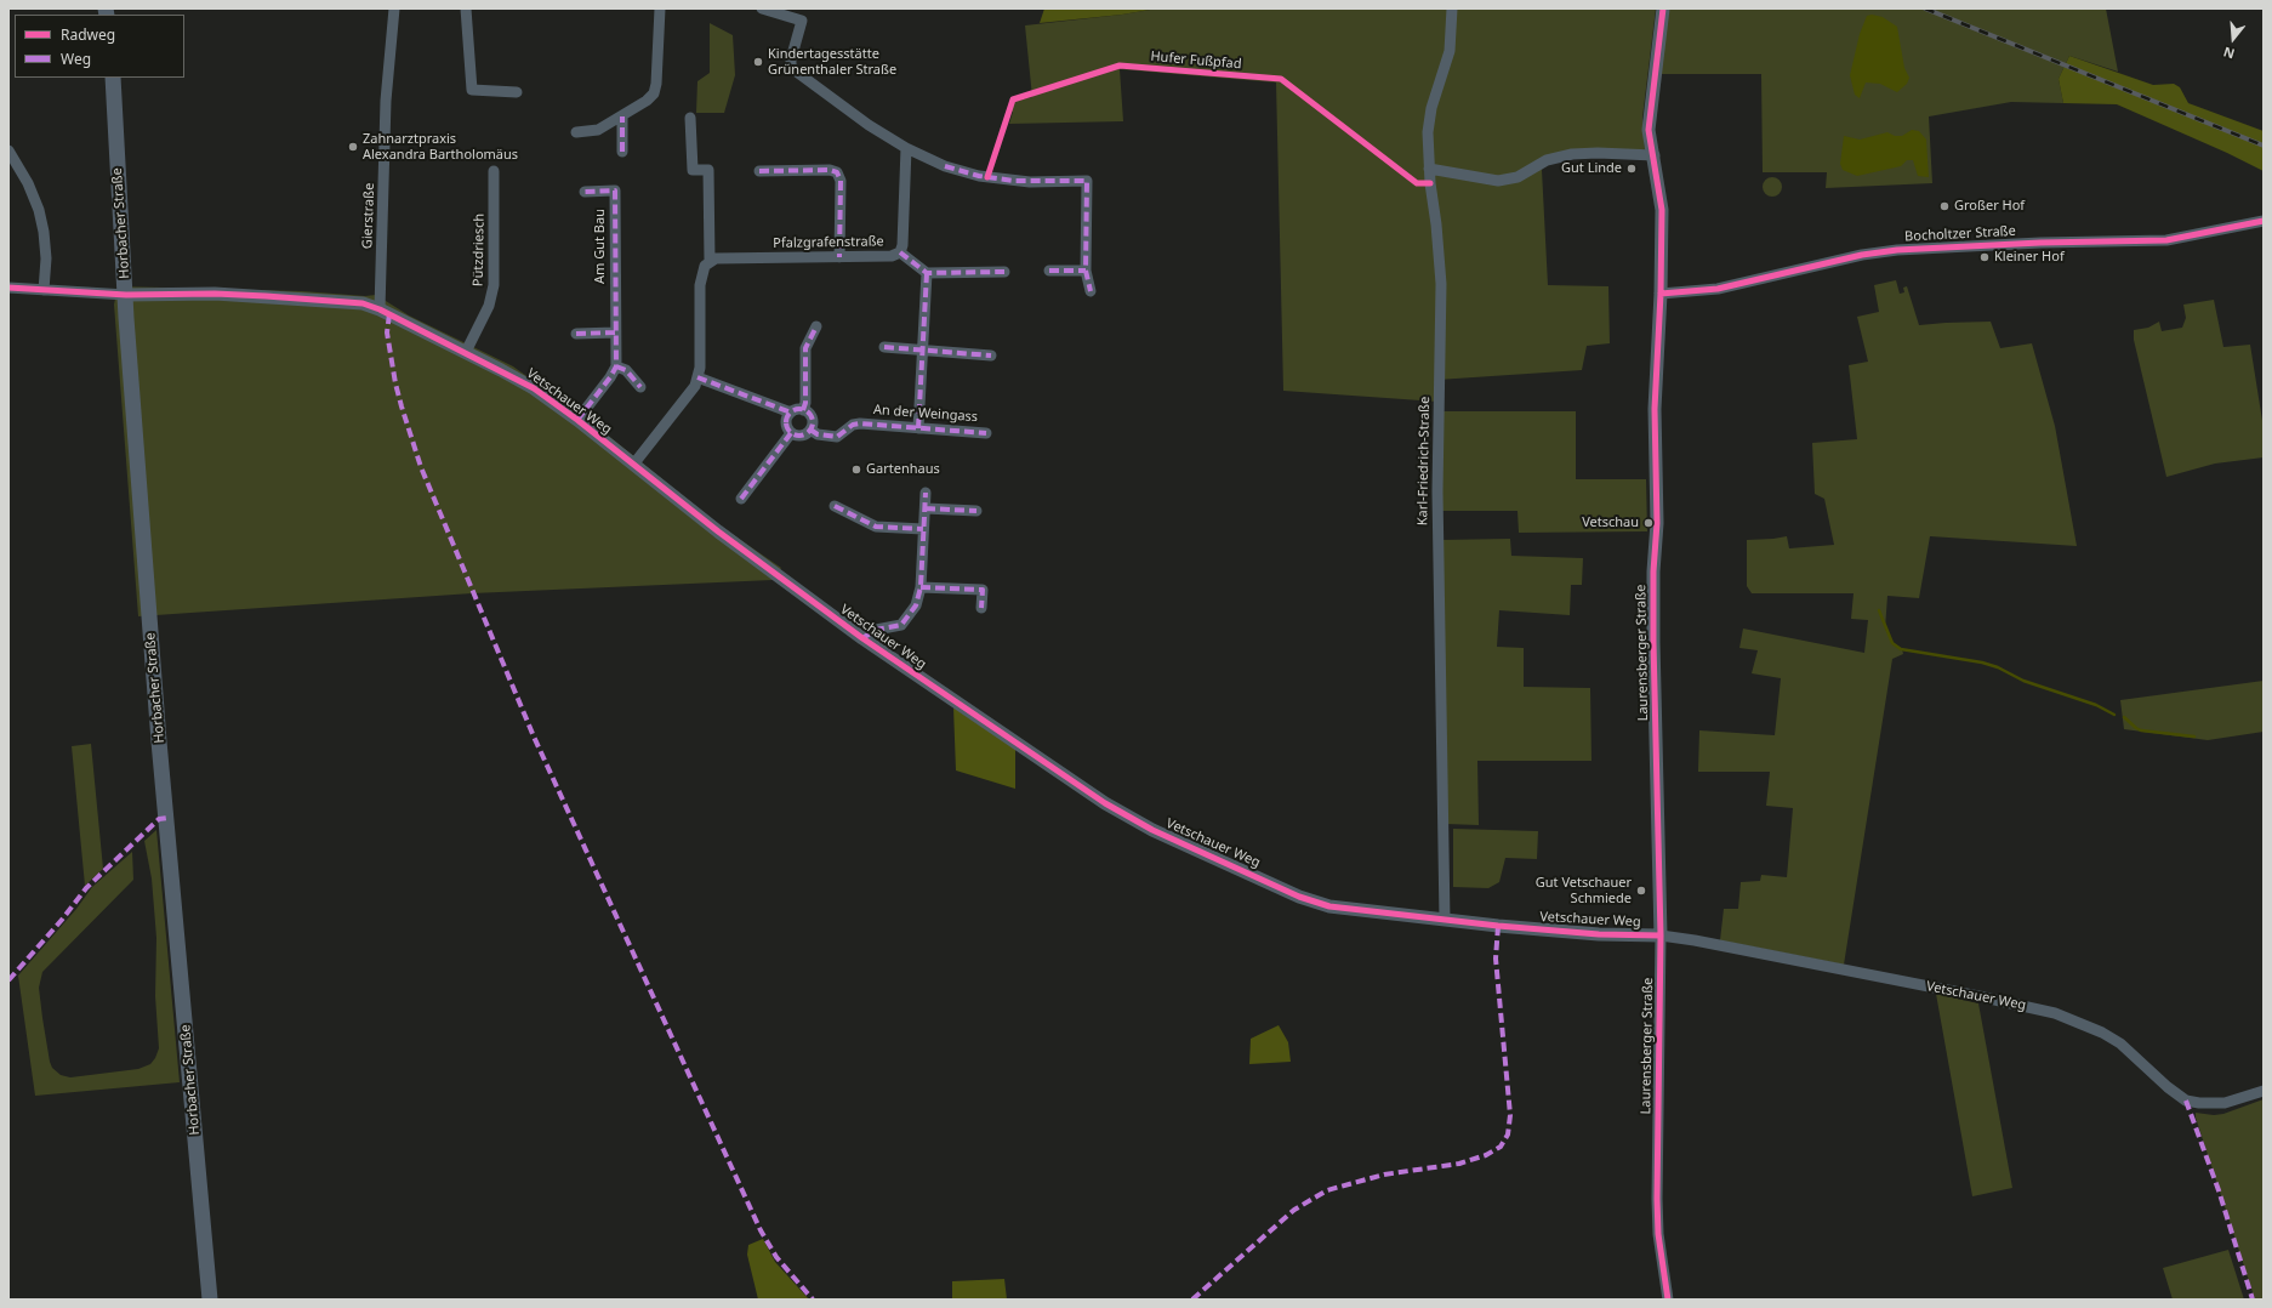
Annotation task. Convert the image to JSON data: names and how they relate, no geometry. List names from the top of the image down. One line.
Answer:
{"streets":{"main road":["Horbacher Straße"],"street":["Gierstraße","Bocholtzer Straße","Pfalzgrafenstraße","Am Gut Bau","Pützdriesch","Vetschauer Weg","An der Weingass","Karl-Friedrich-Straße","Laurensberger Straße"],"cycle path":["Hufer Fußpfad"]},"crossings":[["Gierstraße","Vetschauer Weg"],["Horbacher Straße","Vetschauer Weg"],["Bocholtzer Straße","Laurensberger Straße"],["Pützdriesch","Vetschauer Weg"],["Vetschauer Weg","Karl-Friedrich-Straße"],["Vetschauer Weg","Laurensberger Straße"]],"places":["Kindertagesstätte Grünenthaler Straße","Zahnarztpraxis Alexandra Bartholomäus","Gut Linde","Großer Hof","Kleiner Hof","Gartenhaus","Vetschau","Gut Vetschauer Schmiede"],"legend":["Radweg","Weg"],"north":"bottom"}
